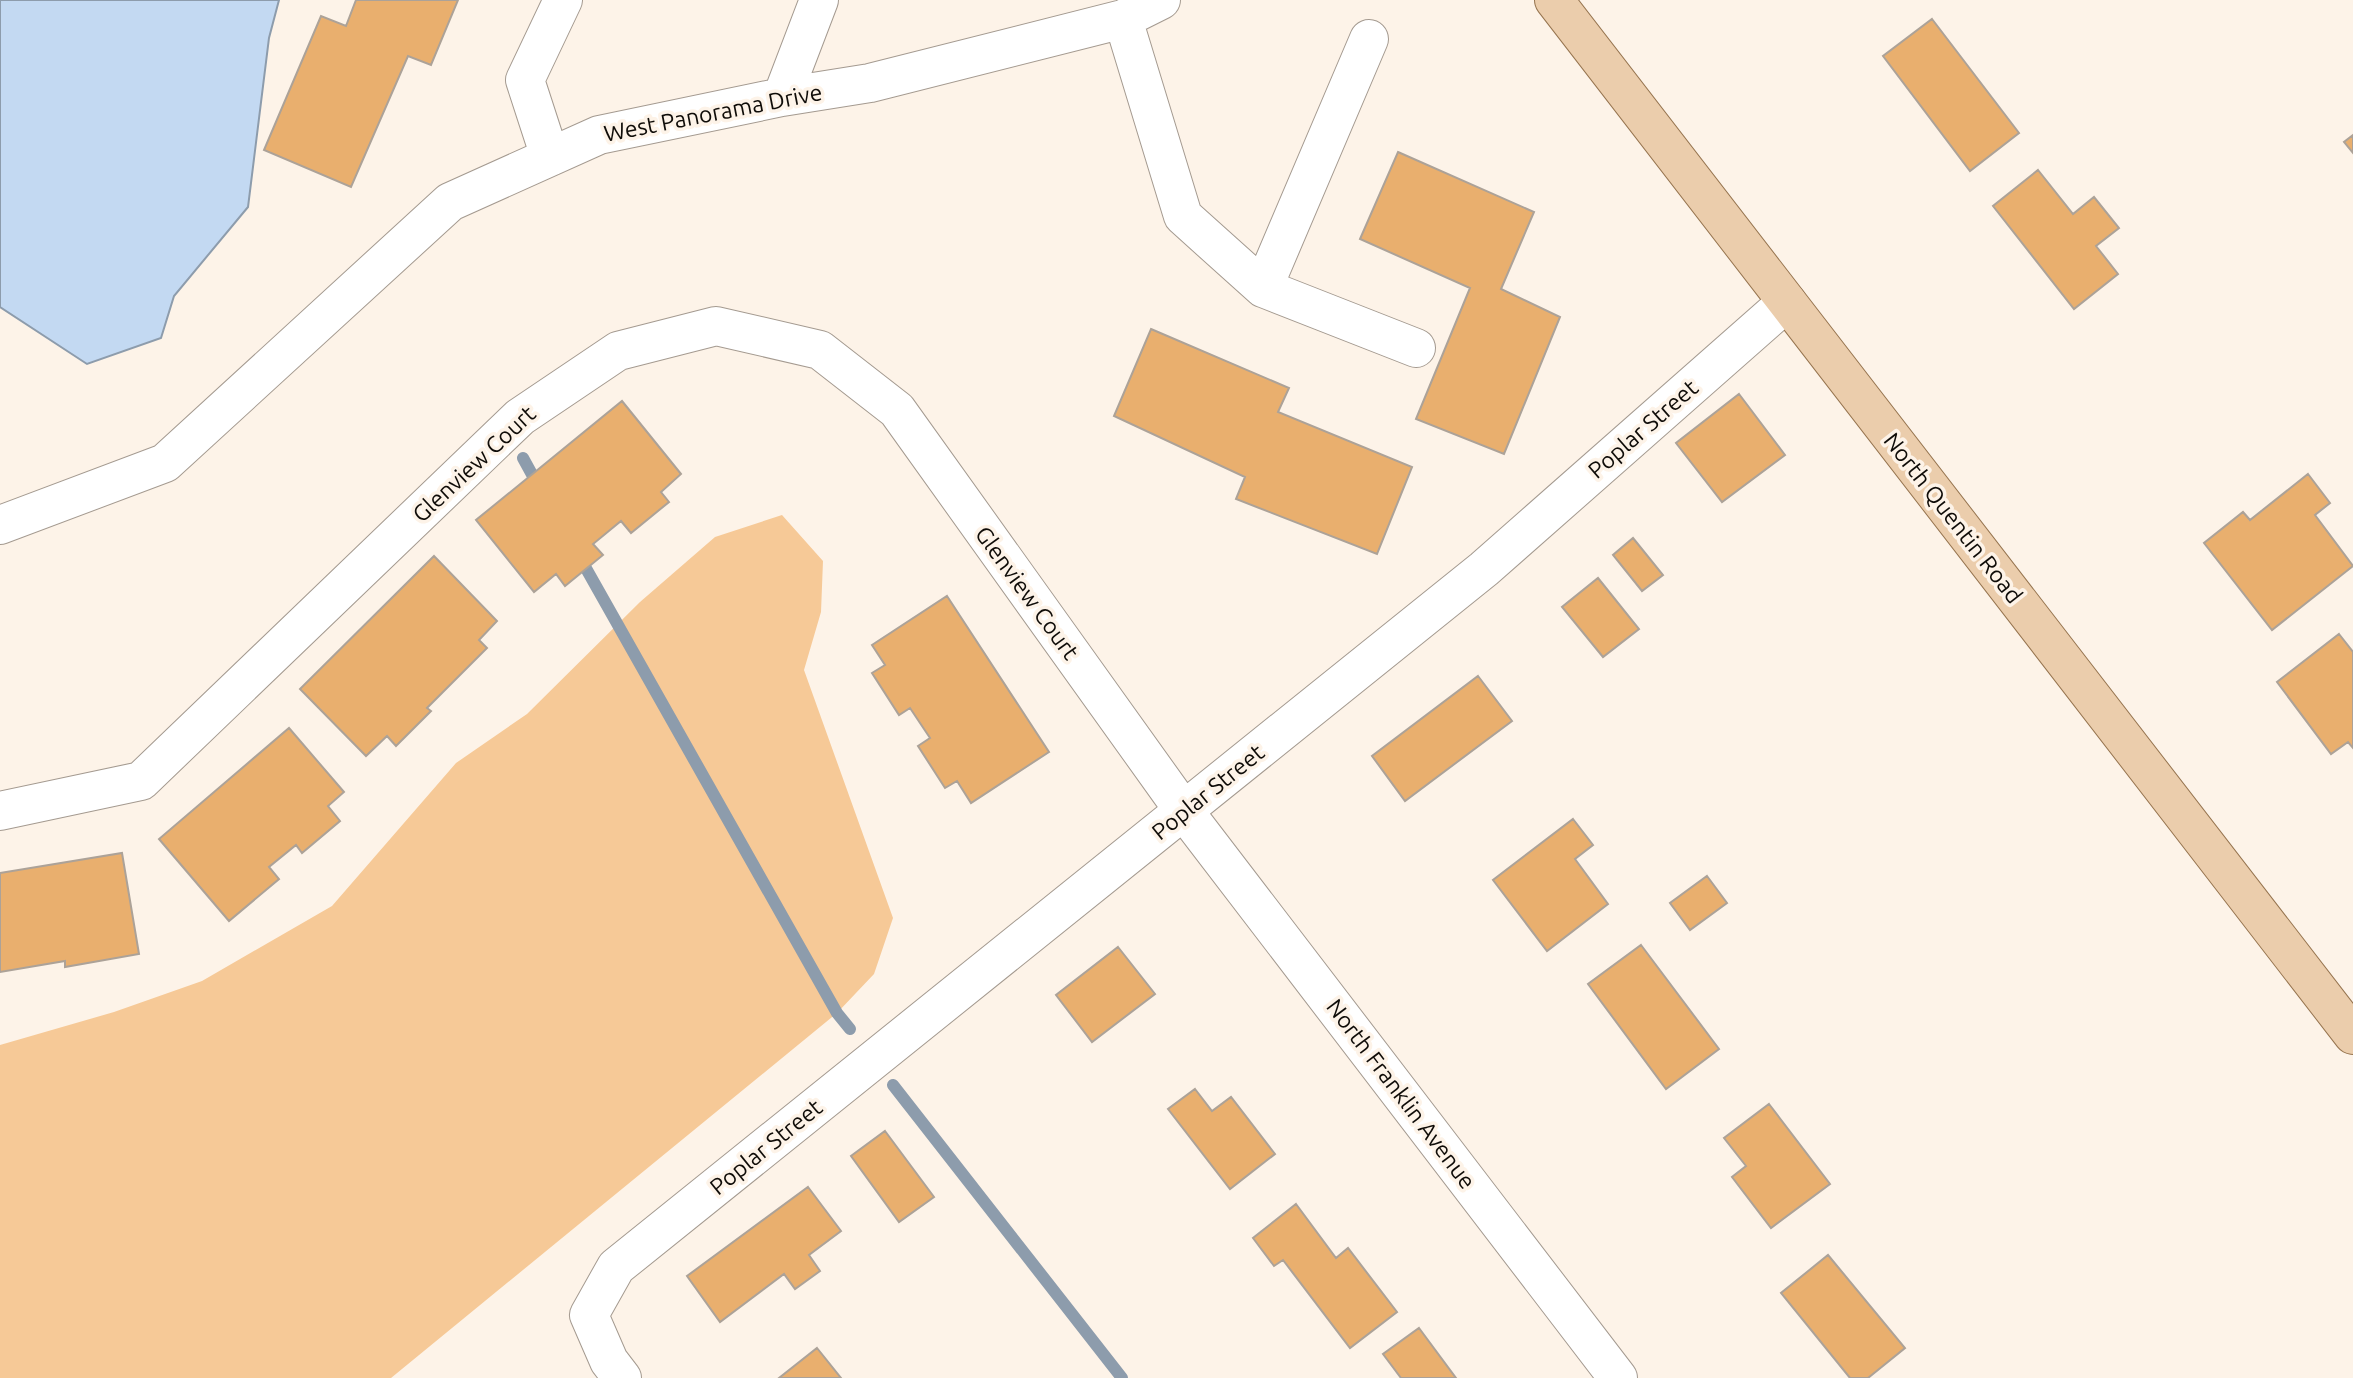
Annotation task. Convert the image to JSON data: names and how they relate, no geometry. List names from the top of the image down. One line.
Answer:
{"streets":{"main road":["North Quentin Road"],"street":["West Panorama Drive","Poplar Street","Glenview Court","North Franklin Avenue"]},"crossings":[["Poplar Street","Glenview Court"],["Poplar Street","North Quentin Road"],["Poplar Street","North Franklin Avenue"],["Glenview Court","North Franklin Avenue"]]}
